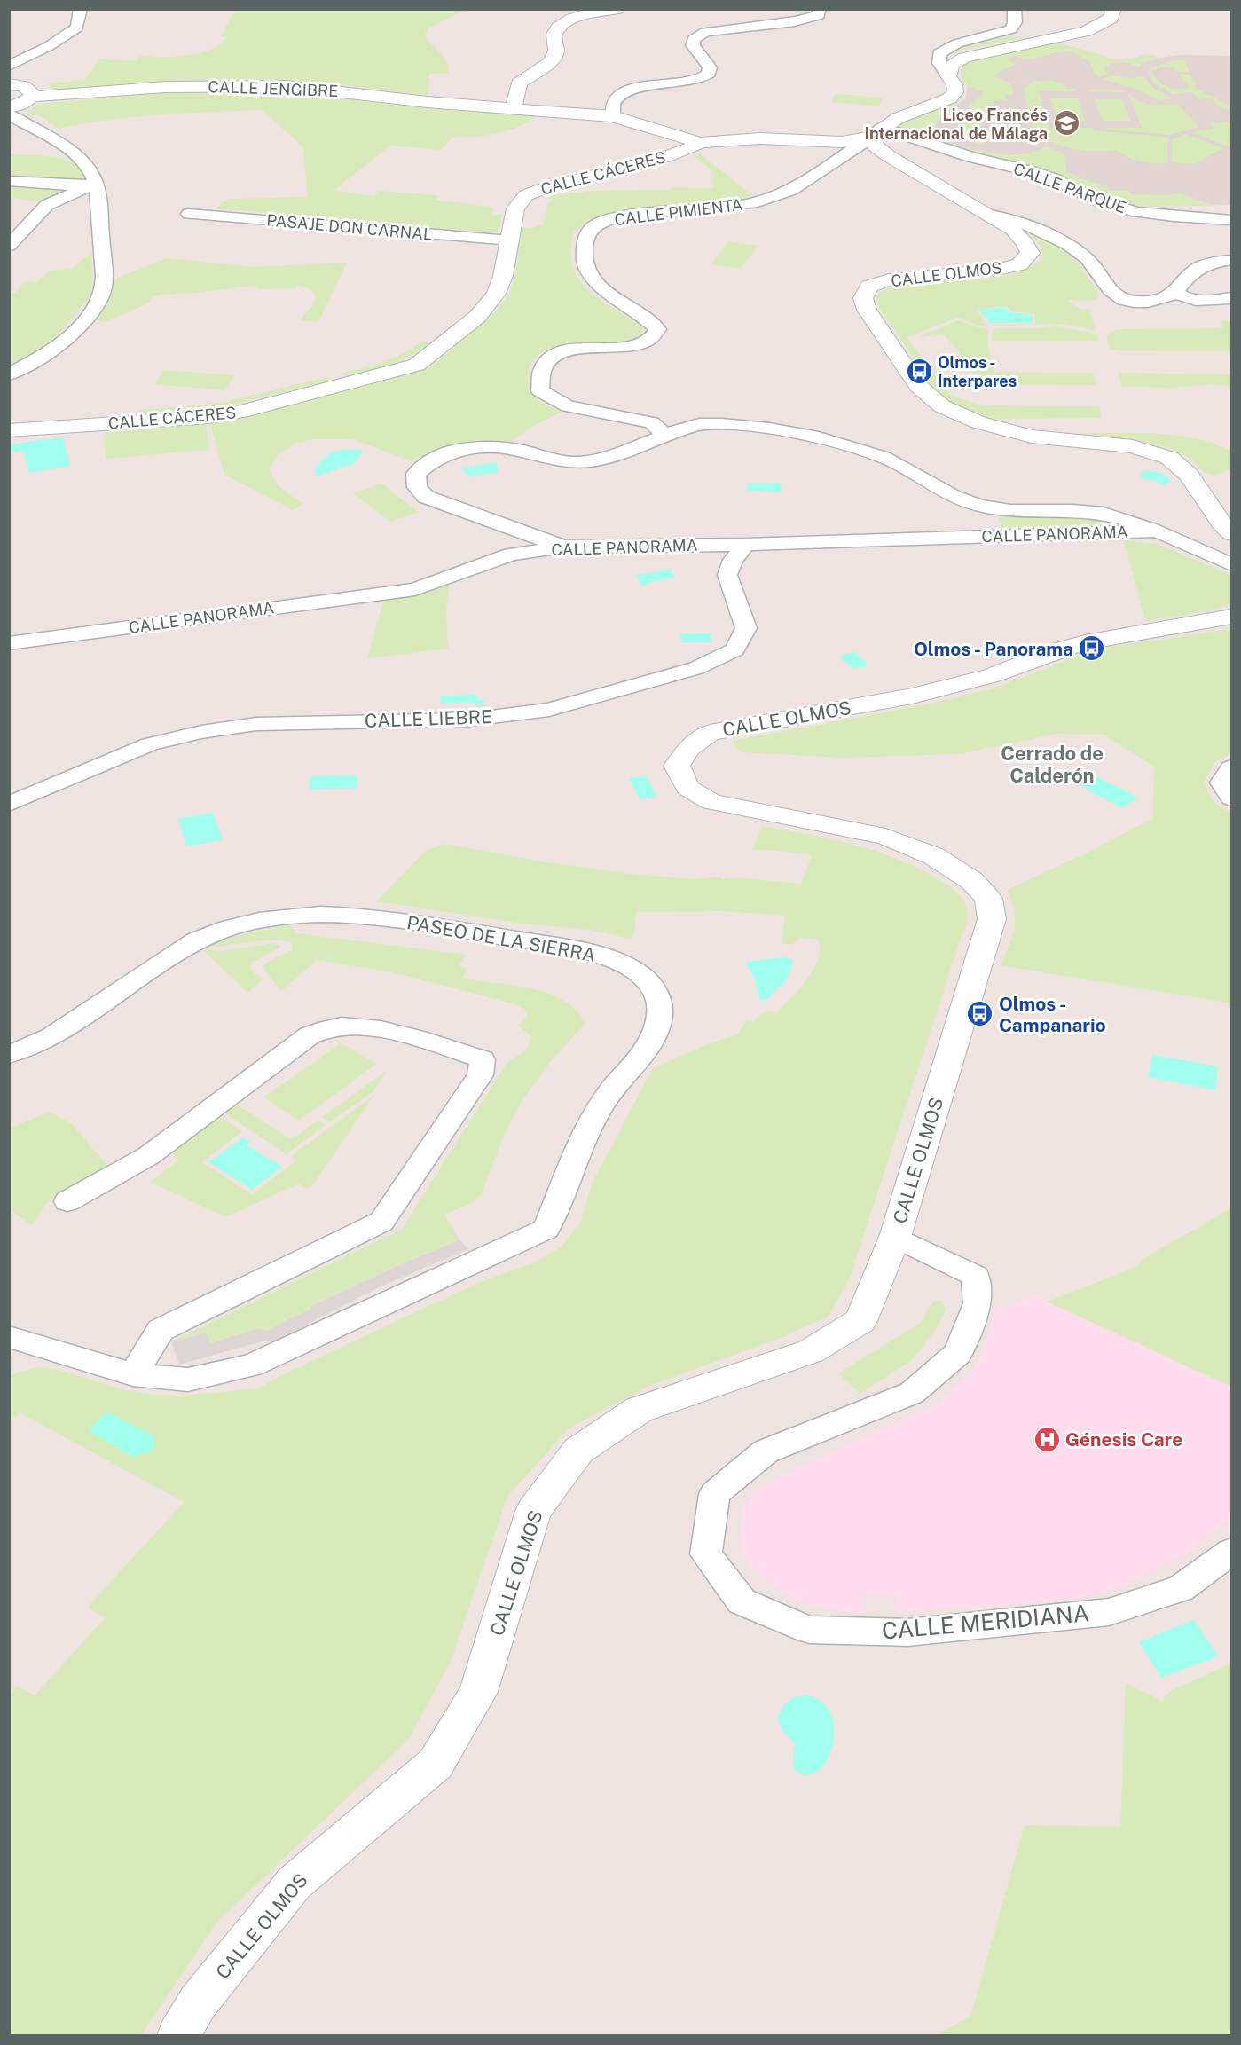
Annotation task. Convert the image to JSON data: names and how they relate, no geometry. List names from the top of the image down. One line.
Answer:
{"streets":{"main road":["CALLE JENGIBRE","CALLE CÁCERES","CALLE OLMOS"],"street":["CALLE PARQUE","CALLE PIMIENTA","PASAJE DON CARNAL","CALLE PANORAMA","CALLE LIEBRE","PASEO DE LA SIERRA","CALLE MERIDIANA"]},"crossings":[["CALLE JENGIBRE","CALLE CÁCERES"],["CALLE CÁCERES","PASAJE DON CARNAL"],["CALLE PARQUE","CALLE PIMIENTA"],["CALLE PARQUE","CALLE OLMOS"],["CALLE PIMIENTA","CALLE OLMOS"],["CALLE OLMOS","CALLE MERIDIANA"],["CALLE PANORAMA","CALLE LIEBRE"]],"districts":["Cerrado de Calderón"],"places":{"school or university":["Liceo Francés Internacional de Málaga"],"bus stop":["Olmos - Interpares","Olmos - Panorama","Olmos - Campanario"],"hospital":["Génesis Care"]}}
